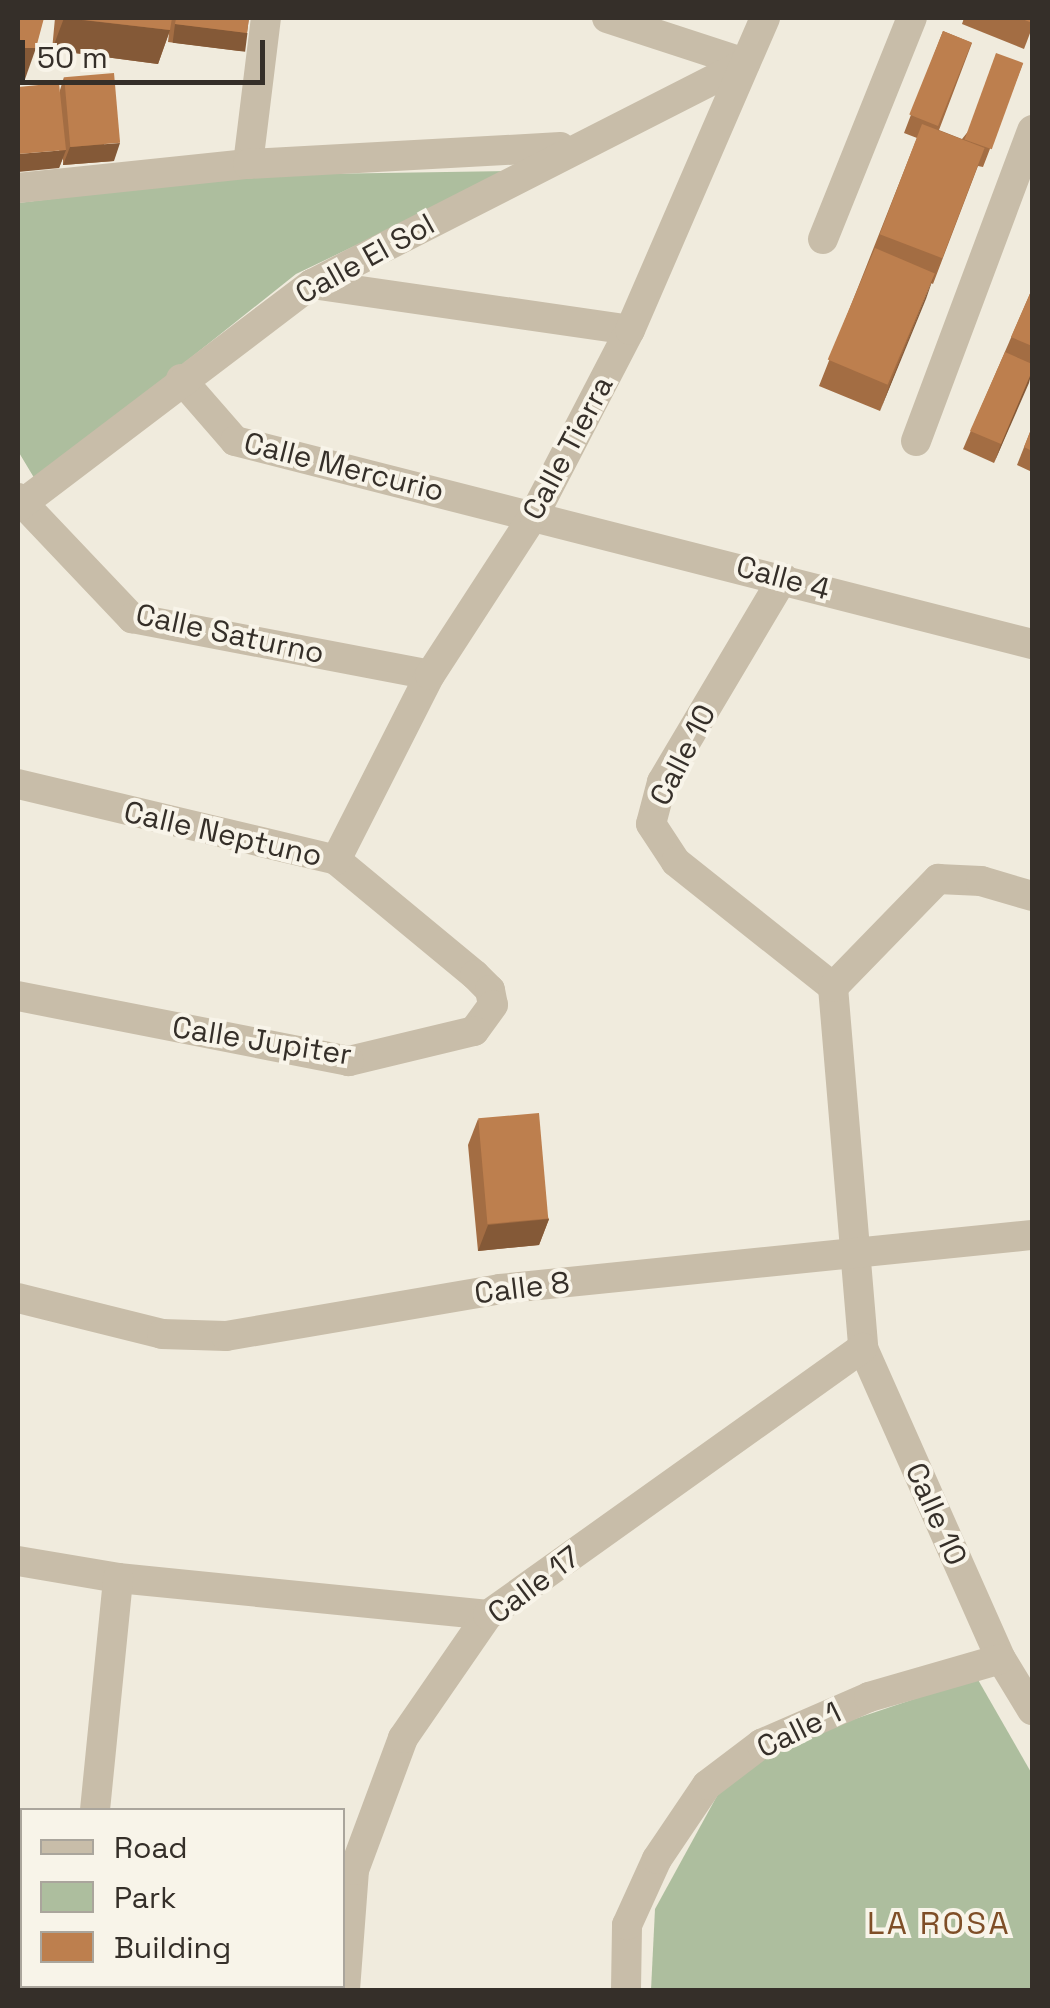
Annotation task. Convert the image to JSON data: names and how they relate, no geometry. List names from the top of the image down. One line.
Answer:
{"streets":{"street":["Calle El Sol","Calle Tierra","Calle Mercurio","Calle 4","Calle Saturno","Calle 10","Calle Neptuno","Calle Jupiter","Calle 8","Calle 17","Calle 1"]},"crossings":[["Calle El Sol","Calle Tierra"],["Calle El Sol","Calle Mercurio"],["Calle El Sol","Calle Saturno"],["Calle Tierra","Calle Mercurio"],["Calle Tierra","Calle 4"],["Calle Tierra","Calle Saturno"],["Calle Tierra","Calle Neptuno"],["Calle Mercurio","Calle 4"],["Calle 4","Calle 10"],["Calle 10","Calle 8"],["Calle 10","Calle 17"],["Calle 10","Calle 1"],["Calle Neptuno","Calle Jupiter"]],"districts":["LA ROSA"],"legend":["Road","Park","Building"],"scale_bar":"50 m"}
